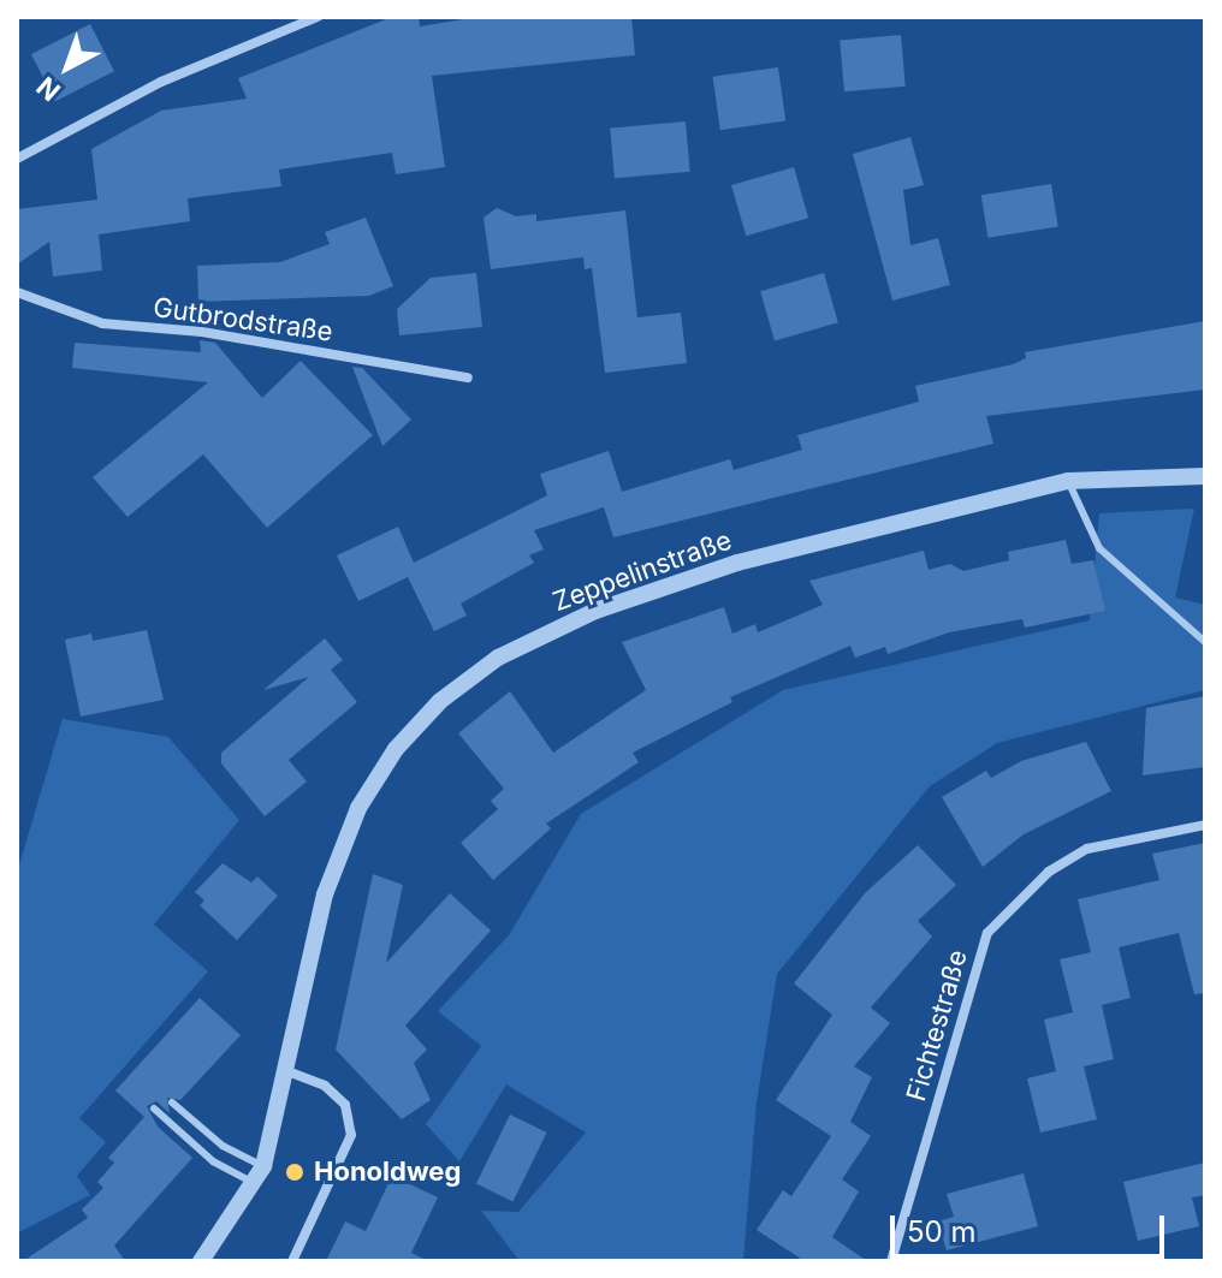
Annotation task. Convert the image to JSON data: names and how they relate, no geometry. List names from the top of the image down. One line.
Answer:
{"streets":{"street":["Gutbrodstraße","Zeppelinstraße","Fichtestraße"]},"places":["Honoldweg"],"scale_bar":"50 m","north":"bottom left"}
